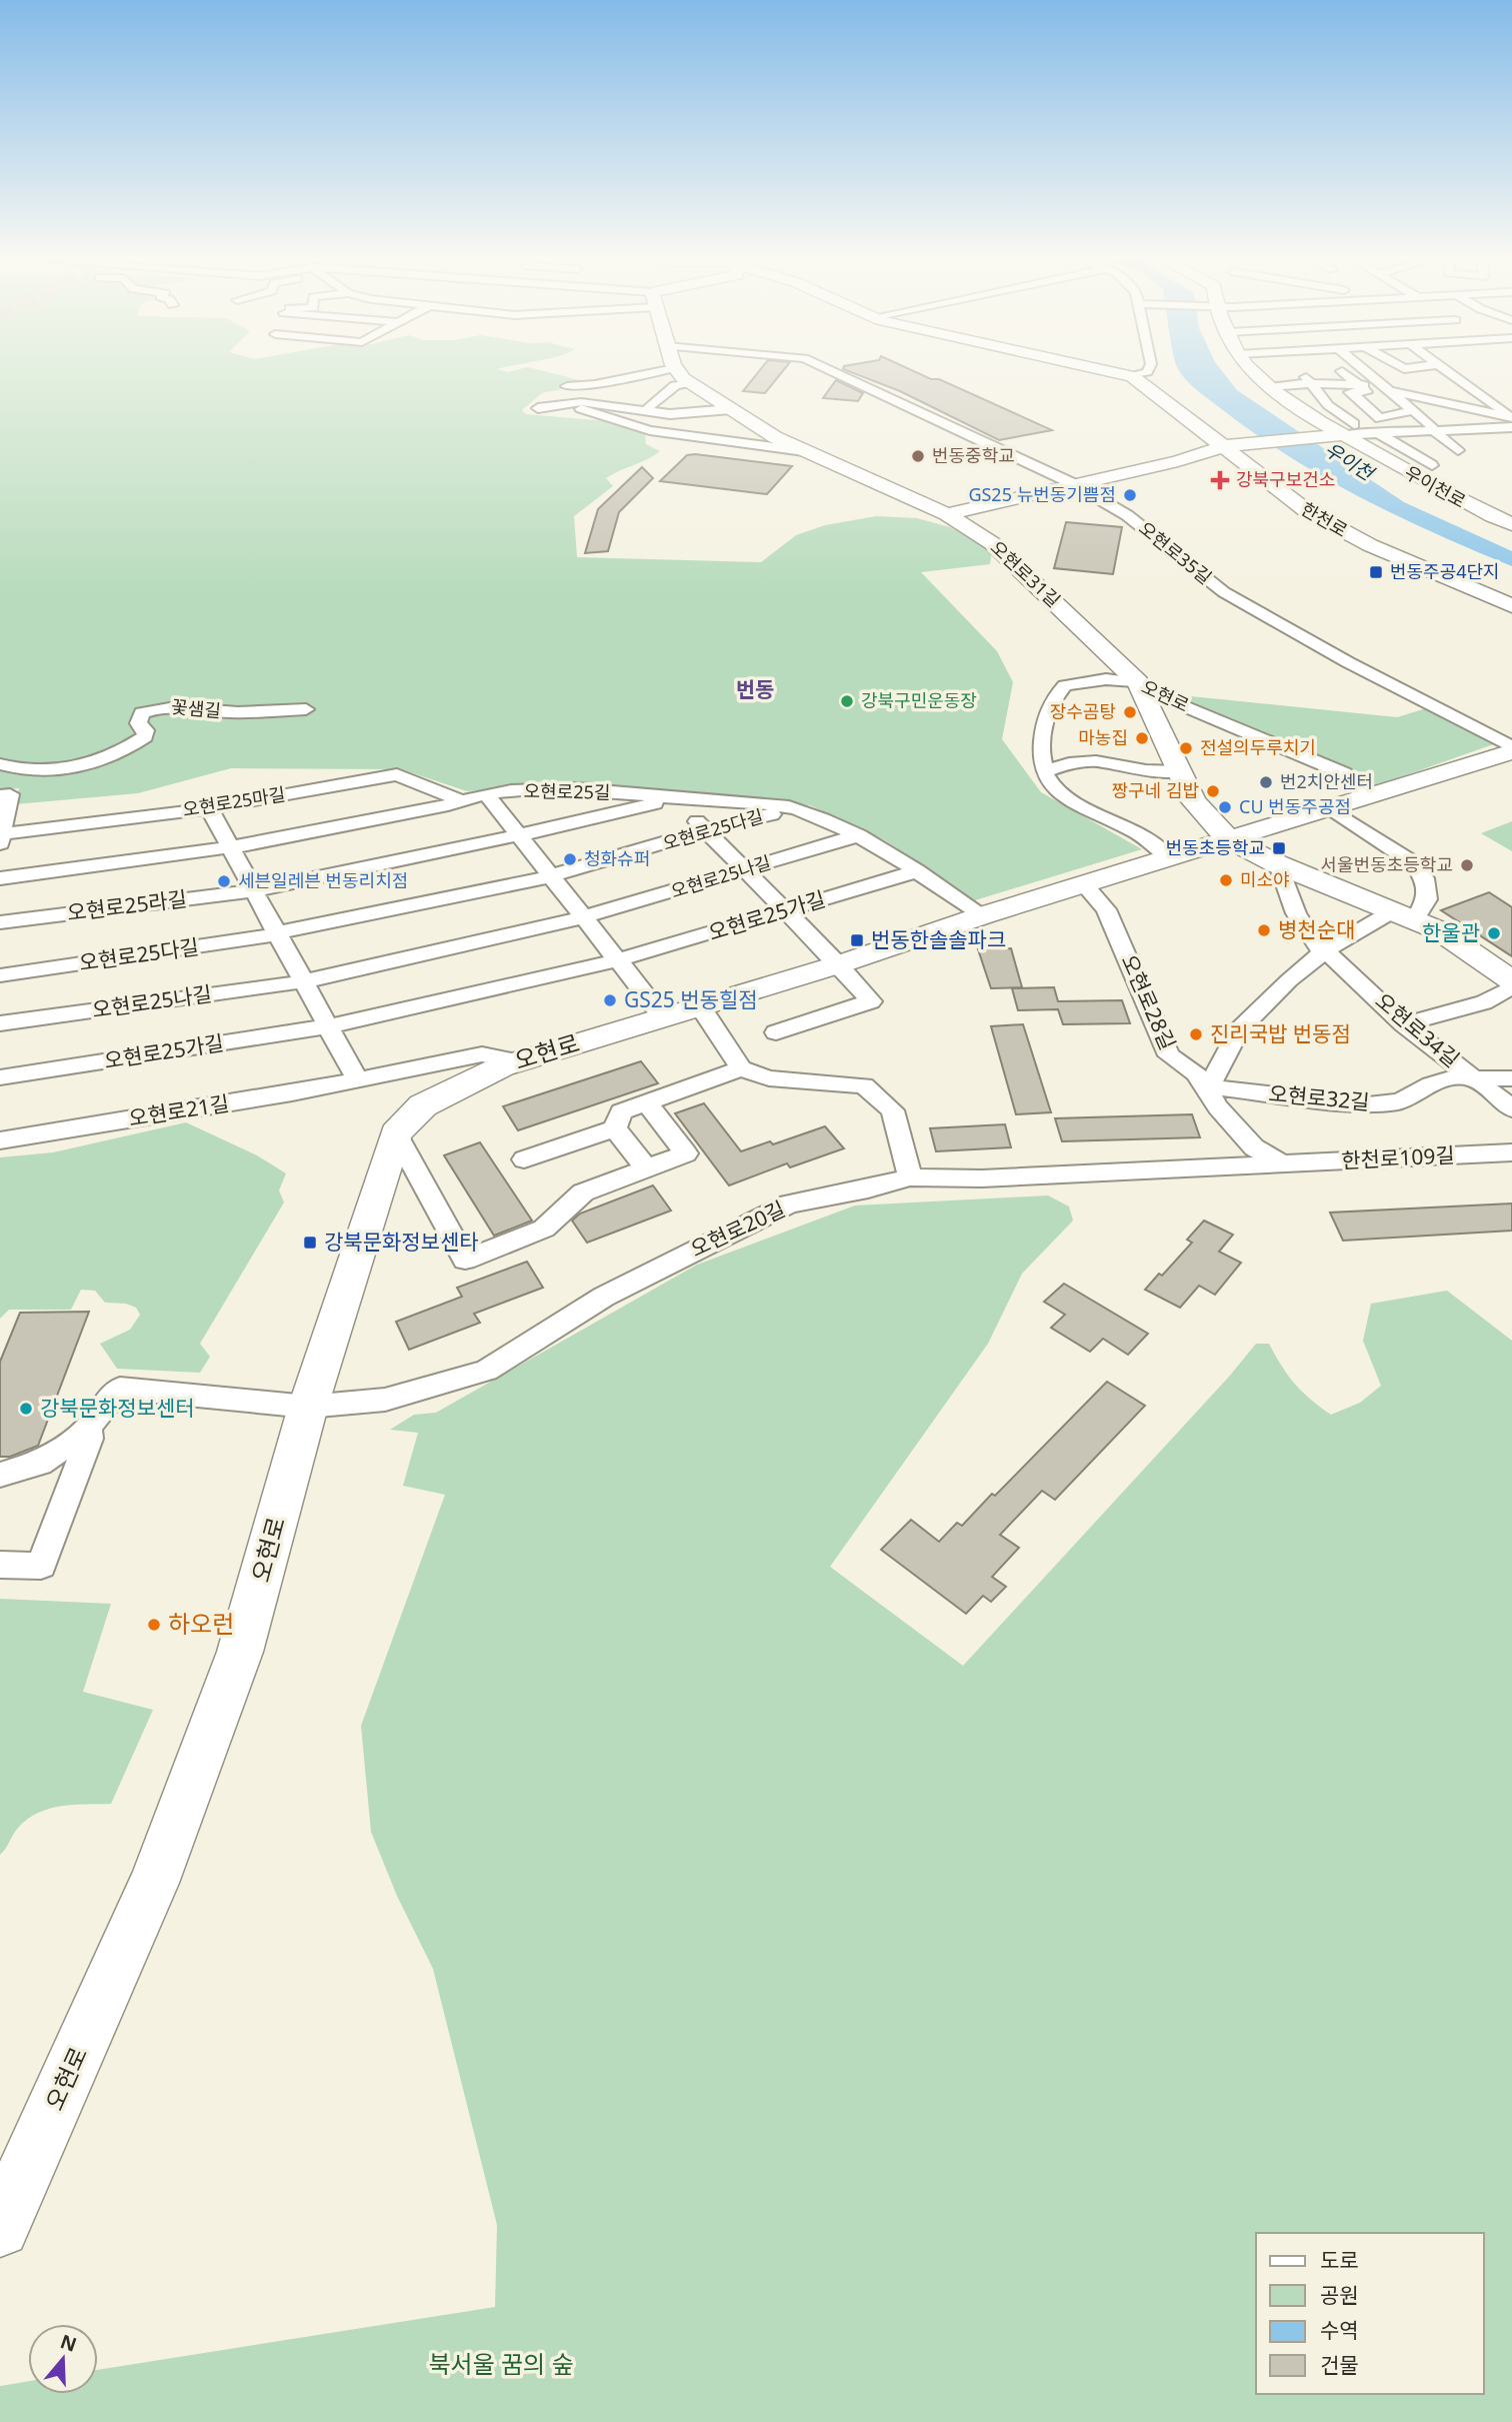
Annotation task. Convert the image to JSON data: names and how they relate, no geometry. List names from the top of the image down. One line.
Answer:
{"streets":{"street":["우이천로","한천로","오현로35길","오현로31길","오현로","꽃샘길","오현로25길","오현로25마길","오현로25다길","오현로25나길","오현로25라길","오현로25가길","오현로28길","오현로34길","오현로32길","오현로21길","한천로109길","오현로20길"]},"crossings":[["오현로35길","오현로"],["오현로31길","오현로"],["오현로","오현로28길"],["오현로","오현로21길"],["오현로","오현로20길"],["오현로25길","오현로25마길"],["오현로25길","오현로25라길"],["오현로28길","오현로32길"],["오현로28길","한천로109길"],["오현로28길","오현로20길"],["오현로34길","오현로32길"],["한천로109길","오현로20길"]],"districts":["번동"],"water":["우이천"],"parks":["북서울 꿈의 숲"],"places":{"other":["번동중학교","GS25 뉴번동기쁨점","강북구민운동장","장수곰탕","마농집","전설의두루치기","번2치안센터","짱구네 김밥","CU 번동주공점","청화슈퍼","서울번동초등학교","미소야","세븐일레븐 번동리치점","병천순대","한울관","GS25 번동힐점","진리국밥 번동점","강북문화정보센터","하오런"],"health":["강북구보건소"],"transit":["번동주공4단지","번동초등학교","번동한솔솔파크","강북문화정보센타"]},"legend":["도로","공원","수역","건물"],"north":"top"}
